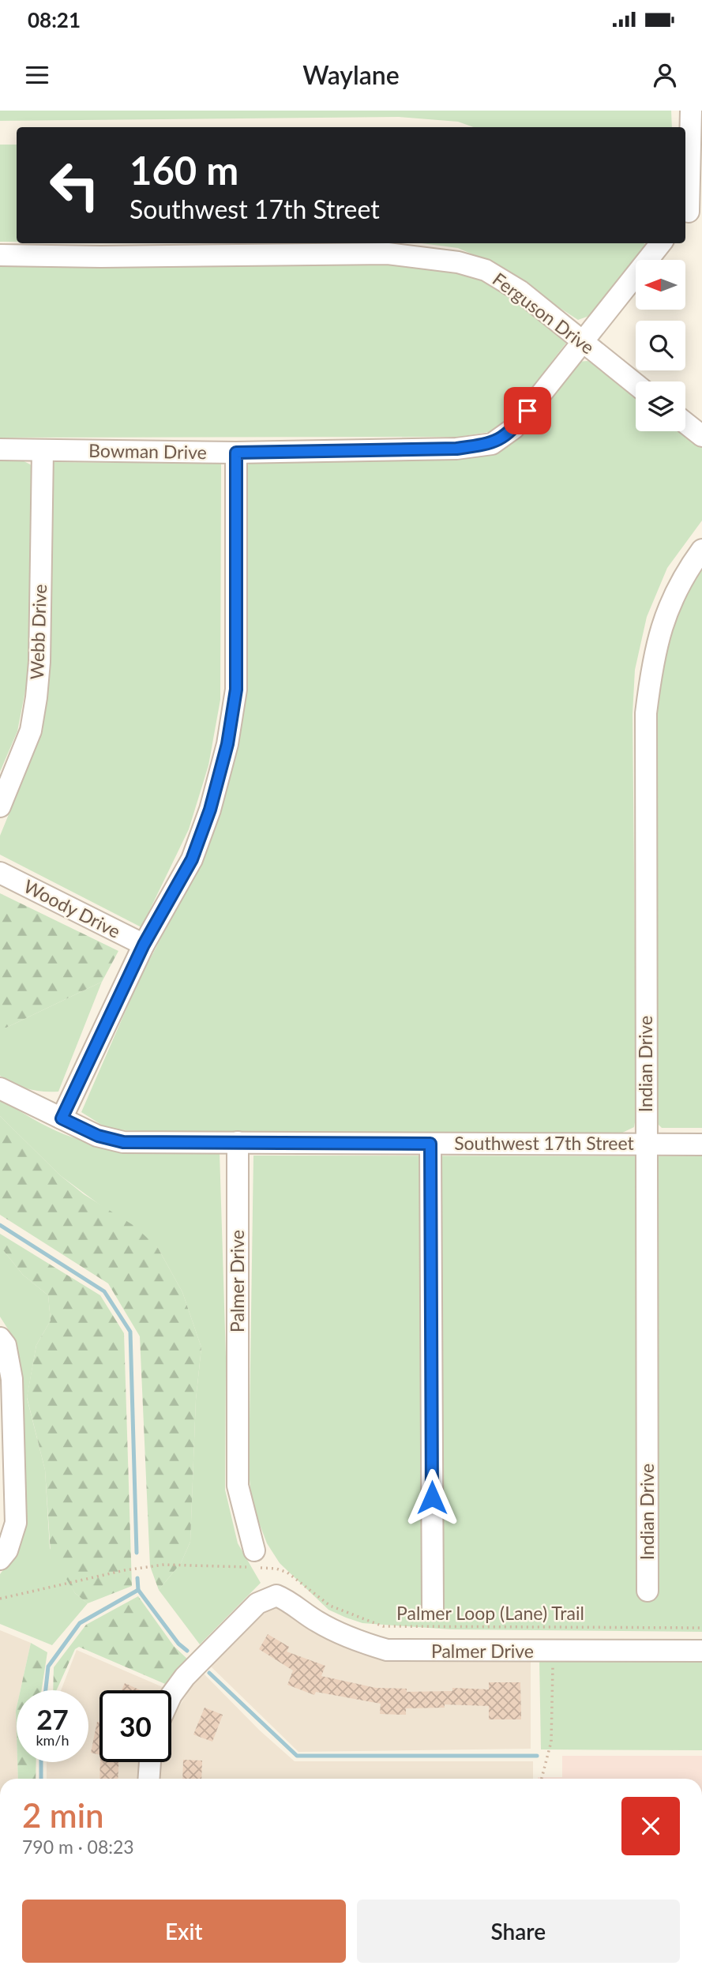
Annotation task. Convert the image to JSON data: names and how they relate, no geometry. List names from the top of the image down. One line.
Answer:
{"streets":{"street":["Ferguson Drive","Bowman Drive","Webb Drive","Woody Drive","Indian Drive","Southwest 17th Street","Palmer Drive"],"path":["Palmer Loop (Lane) Trail"]},"crossings":[["Ferguson Drive","Bowman Drive"],["Bowman Drive","Webb Drive"],["Indian Drive","Southwest 17th Street"],["Southwest 17th Street","Palmer Drive"],["Palmer Drive","Palmer Loop (Lane) Trail"]],"north":"left","page":{"status":"08:21","header":"Waylane","turn":["160 m","Southwest 17th Street"],"speed":"27 km/h","limit":"30","heading":["2 min","790 m · 08:23"],"buttons":["Exit","Share"]}}
